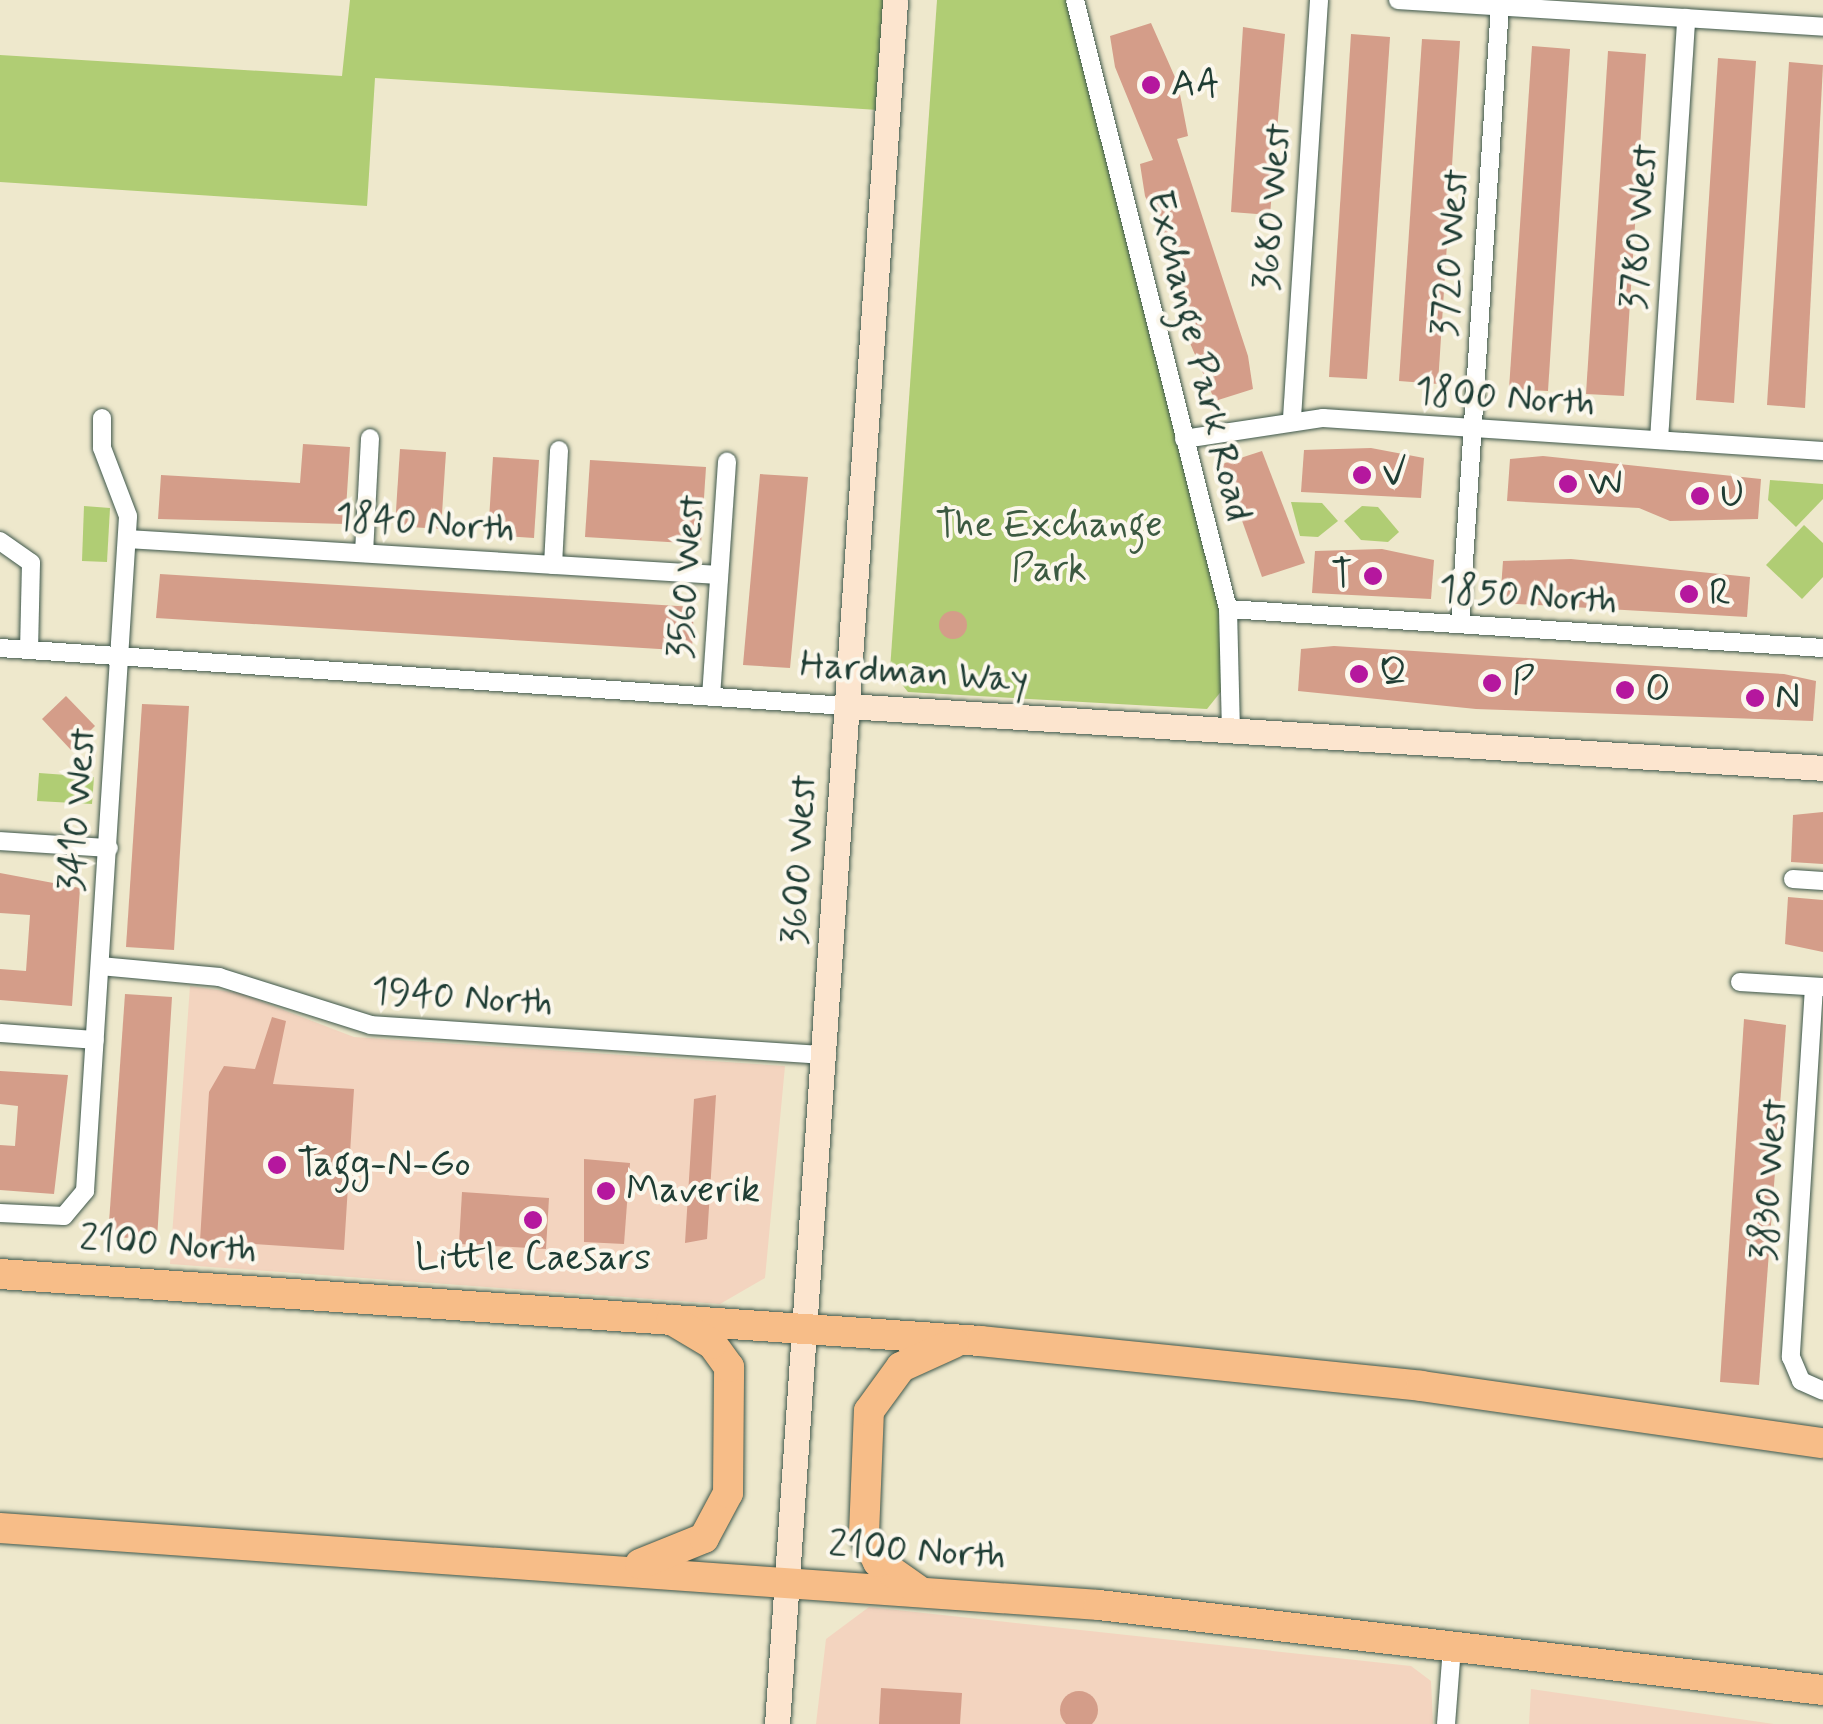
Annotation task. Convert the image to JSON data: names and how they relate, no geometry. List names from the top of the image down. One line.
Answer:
{"streets":{"highway":["2100 North"],"street":["3680 West","3780 West","3720 West","Exchange Park Road","1800 North","1840 North","3560 West","1850 North","Hardman Way","3410 West","3600 West","1940 North","3830 West"]},"crossings":[["3680 West","1800 North"],["3780 West","1800 North"],["3720 West","1800 North"],["3720 West","1850 North"],["Exchange Park Road","1800 North"],["Exchange Park Road","1850 North"],["Exchange Park Road","Hardman Way"],["1840 North","3560 West"],["1840 North","3410 West"],["3560 West","Hardman Way"],["Hardman Way","3410 West"],["Hardman Way","3600 West"],["3410 West","1940 North"],["3600 West","1940 North"],["3600 West","2100 North"]],"parks":["The Exchange Park"],"places":["AA","V","W","U","T","R","Q","P","O","N","Tagg-N-Go","Maverik","Little Caesars"]}
